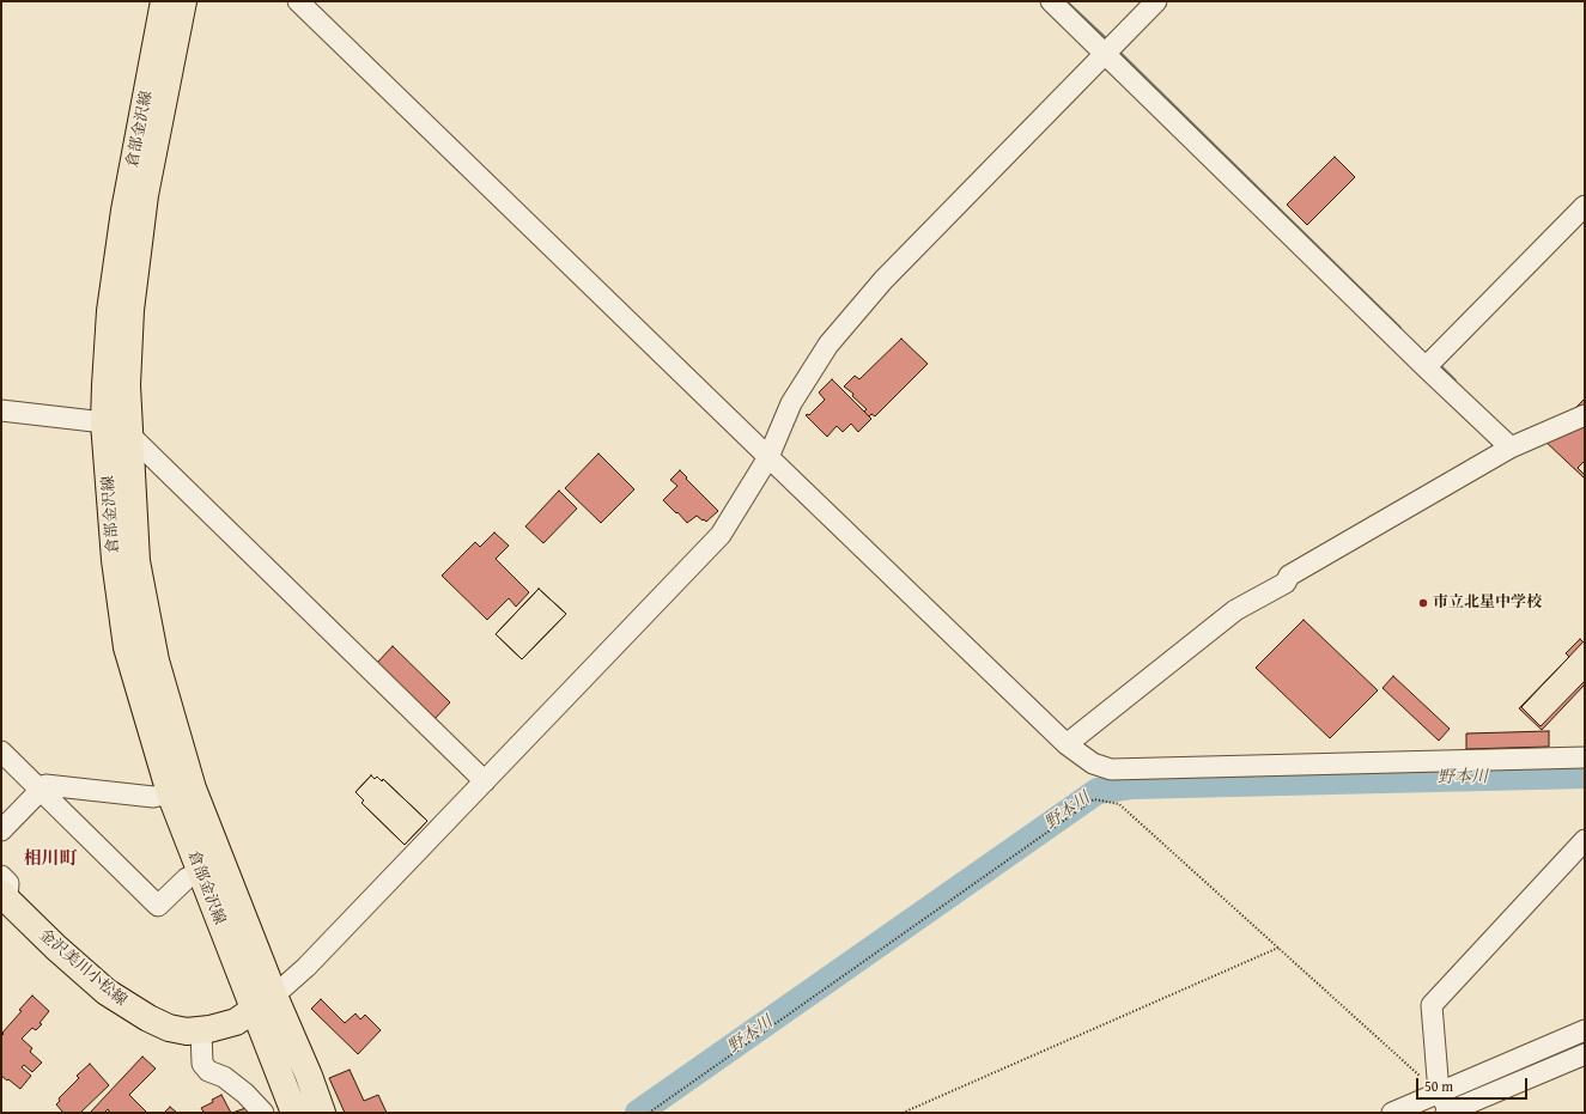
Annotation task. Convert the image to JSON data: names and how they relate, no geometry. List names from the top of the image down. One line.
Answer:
{"streets":{"main road":["倉部金沢線","金沢美川小松線"]},"crossings":[["倉部金沢線","金沢美川小松線"]],"districts":["相川町"],"water":["野本川"],"places":["市立北星中学校"],"scale_bar":"50 m"}
